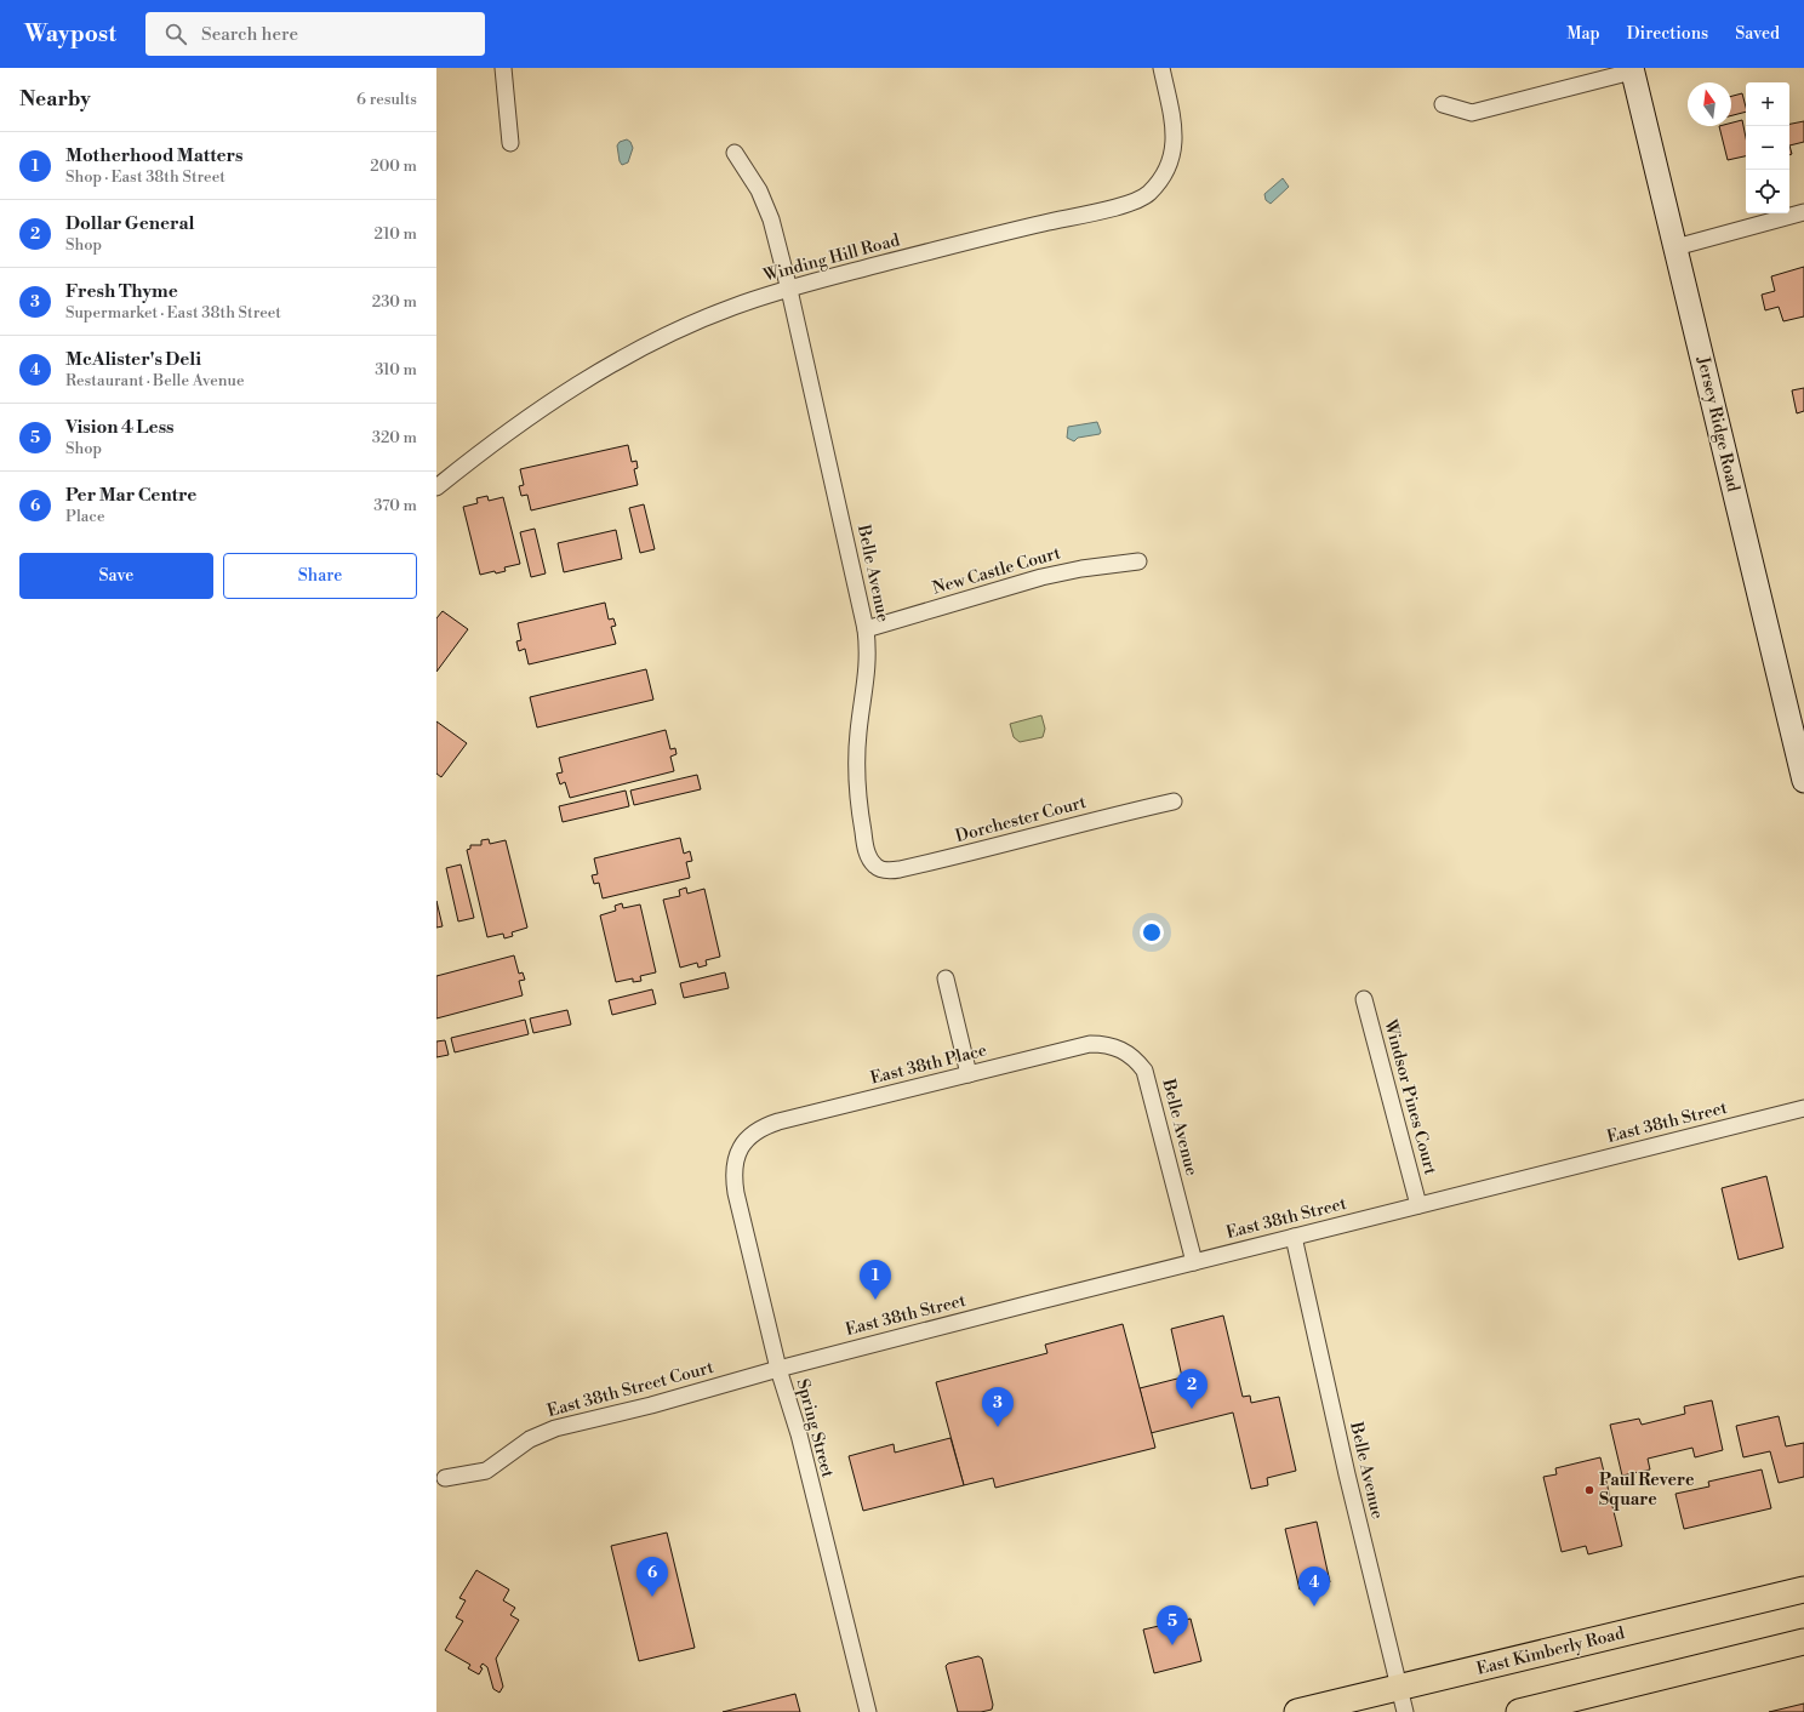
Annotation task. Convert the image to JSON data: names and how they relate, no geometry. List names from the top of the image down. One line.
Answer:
{"streets":{"main road":["Jersey Ridge Road","East Kimberly Road"],"street":["Winding Hill Road","New Castle Court","Belle Avenue","Dorchester Court","East 38th Place","Windsor Pines Court","East 38th Street","East 38th Street Court","Spring Street"]},"crossings":[["Winding Hill Road","Belle Avenue"],["New Castle Court","Belle Avenue"],["Belle Avenue","Dorchester Court"],["Belle Avenue","East 38th Place"],["Belle Avenue","East 38th Street"],["Belle Avenue","East Kimberly Road"],["East 38th Place","Spring Street"],["Windsor Pines Court","East 38th Street"],["East 38th Street","East 38th Street Court"],["East 38th Street","Spring Street"],["East 38th Street Court","Spring Street"]],"places":["Paul Revere Square"],"north":"top","page":{"header":"Waypost","search":"Search here","nav":["Map","Directions","Saved"],"heading":["Nearby","6 results"],"map_buttons":["+","−"],"list":[{"mark":"1","name":"Motherhood Matters","note":"Shop · East 38th Street","value":"200 m"},{"mark":"2","name":"Dollar General","note":"Shop","value":"210 m"},{"mark":"3","name":"Fresh Thyme","note":"Supermarket · East 38th Street","value":"230 m"},{"mark":"4","name":"McAlister's Deli","note":"Restaurant · Belle Avenue","value":"310 m"},{"mark":"5","name":"Vision 4 Less","note":"Shop","value":"320 m"},{"mark":"6","name":"Per Mar Centre","note":"Place","value":"370 m"}],"buttons":["Save","Share"],"pins":["1","2","3","6","4","5"]}}
